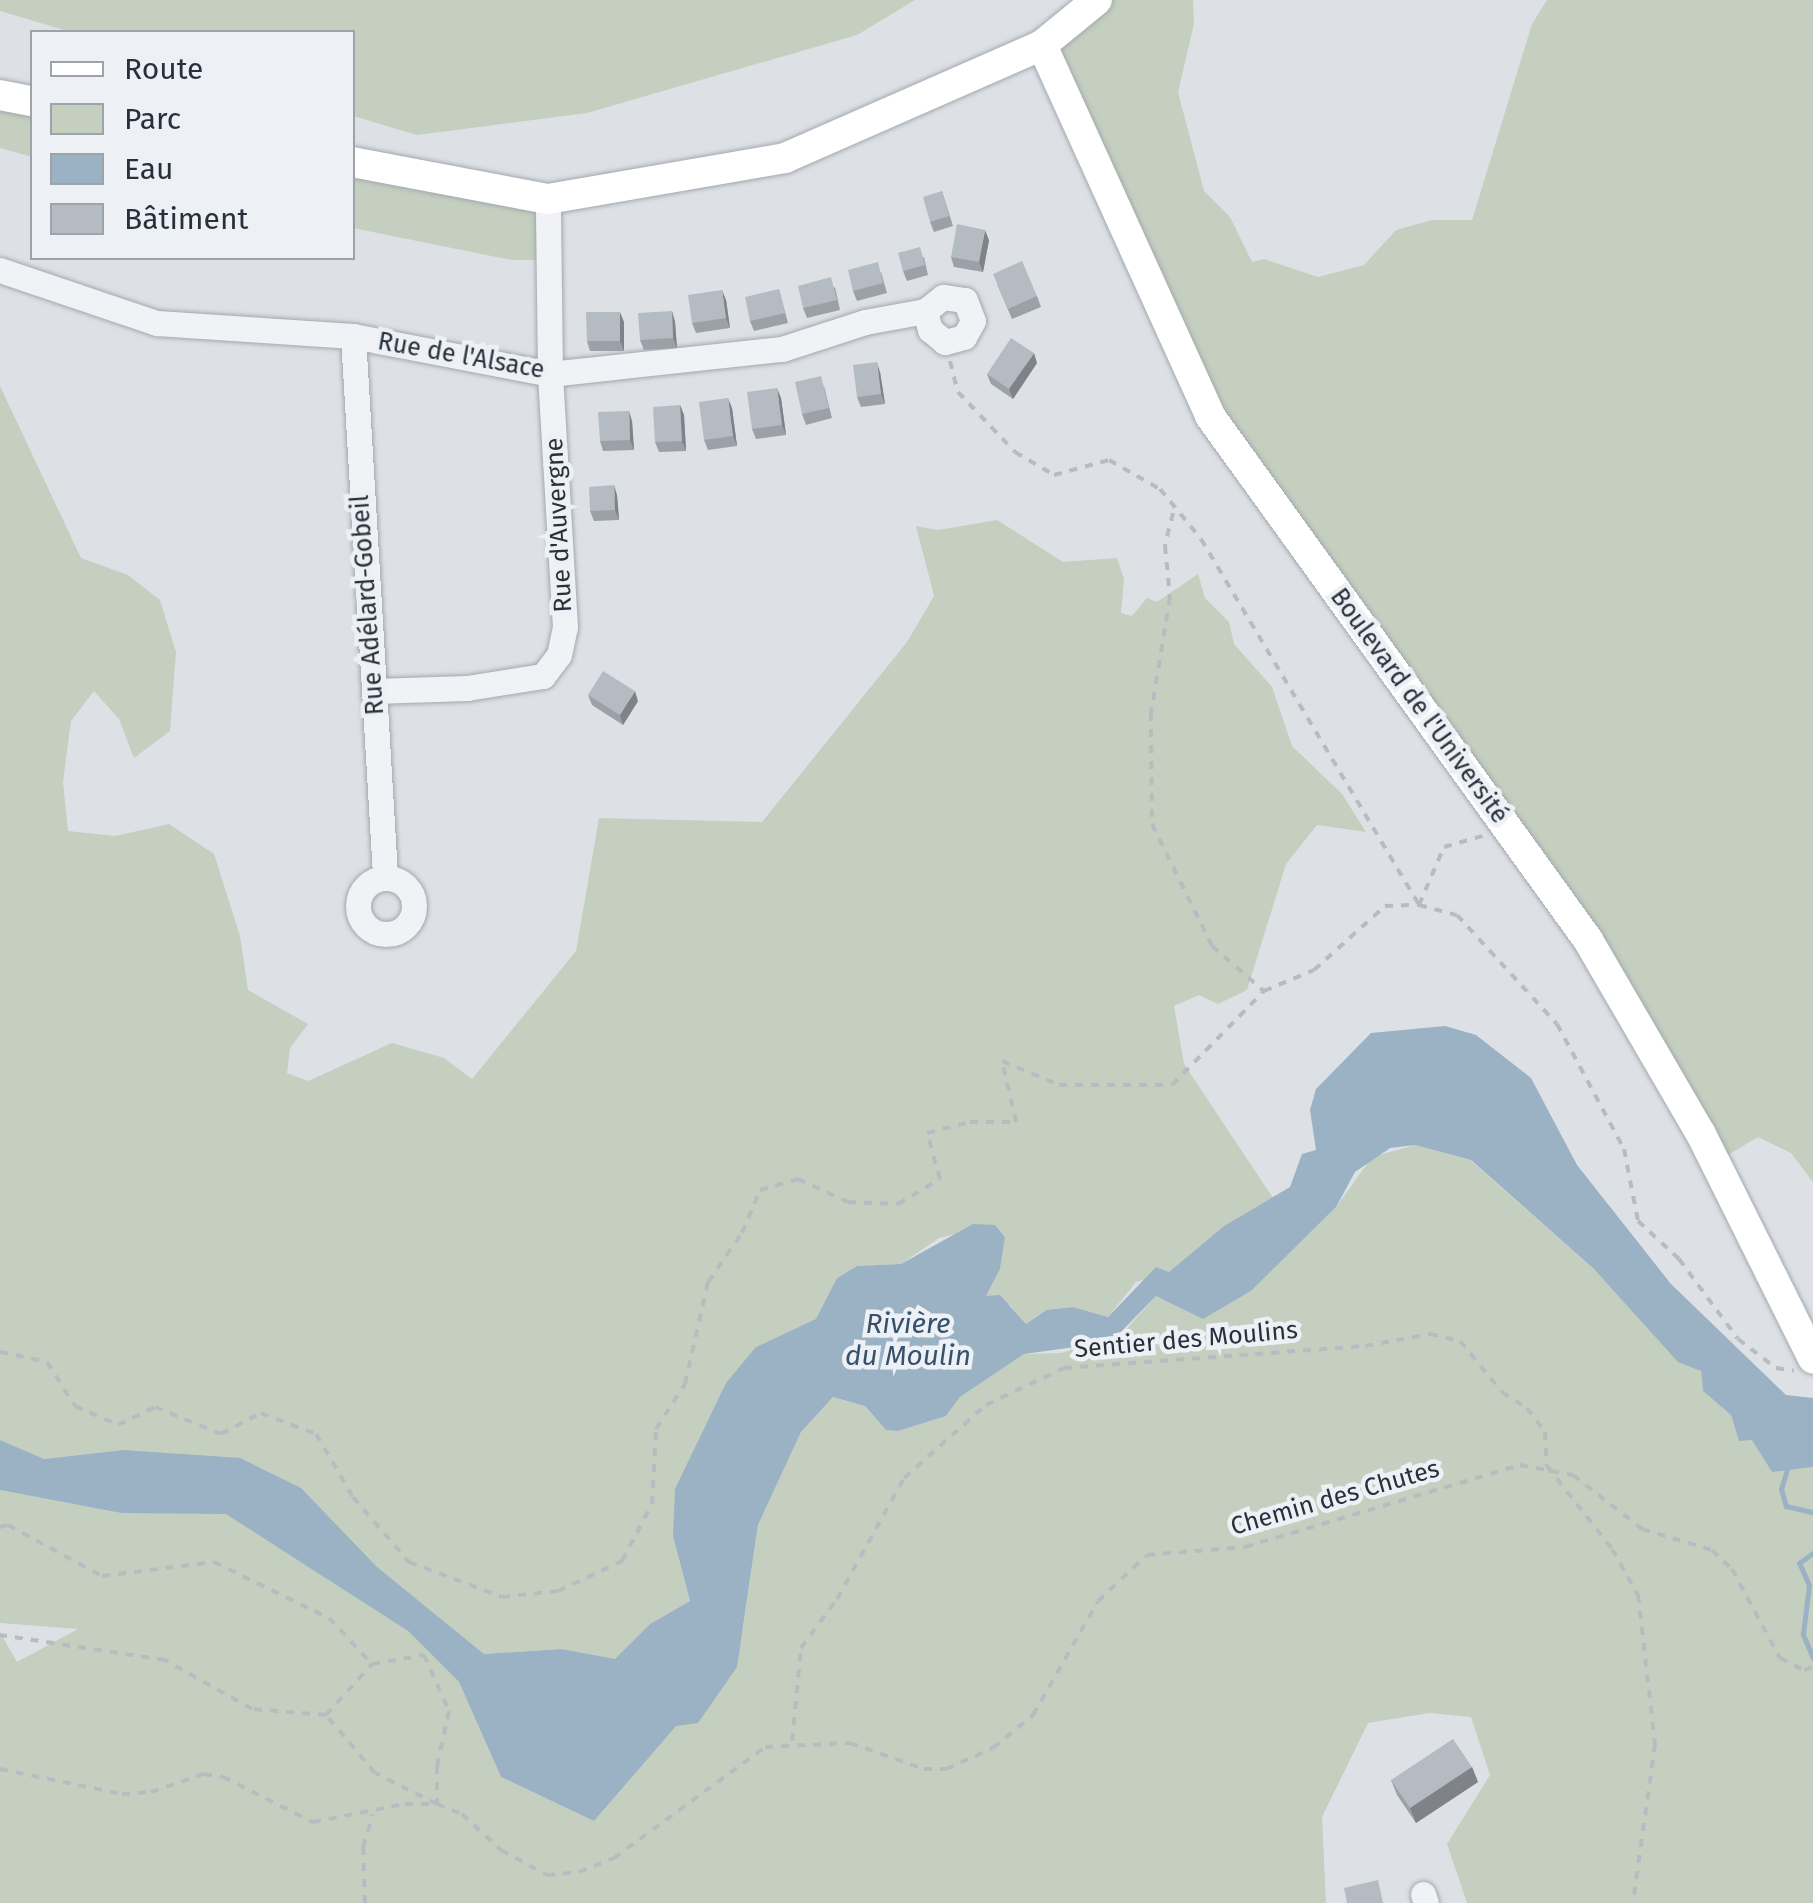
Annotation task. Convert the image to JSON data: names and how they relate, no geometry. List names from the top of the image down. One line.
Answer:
{"streets":{"main road":["Boulevard de l'Université"],"street":["Rue de l'Alsace","Rue d'Auvergne","Rue Adélard-Gobeil"],"path":["Sentier des Moulins","Chemin des Chutes"]},"crossings":[["Rue de l'Alsace","Rue d'Auvergne"],["Rue de l'Alsace","Rue Adélard-Gobeil"],["Rue d'Auvergne","Rue Adélard-Gobeil"],["Sentier des Moulins","Chemin des Chutes"]],"water":["Rivière du Moulin"],"legend":["Route","Parc","Eau","Bâtiment"]}
